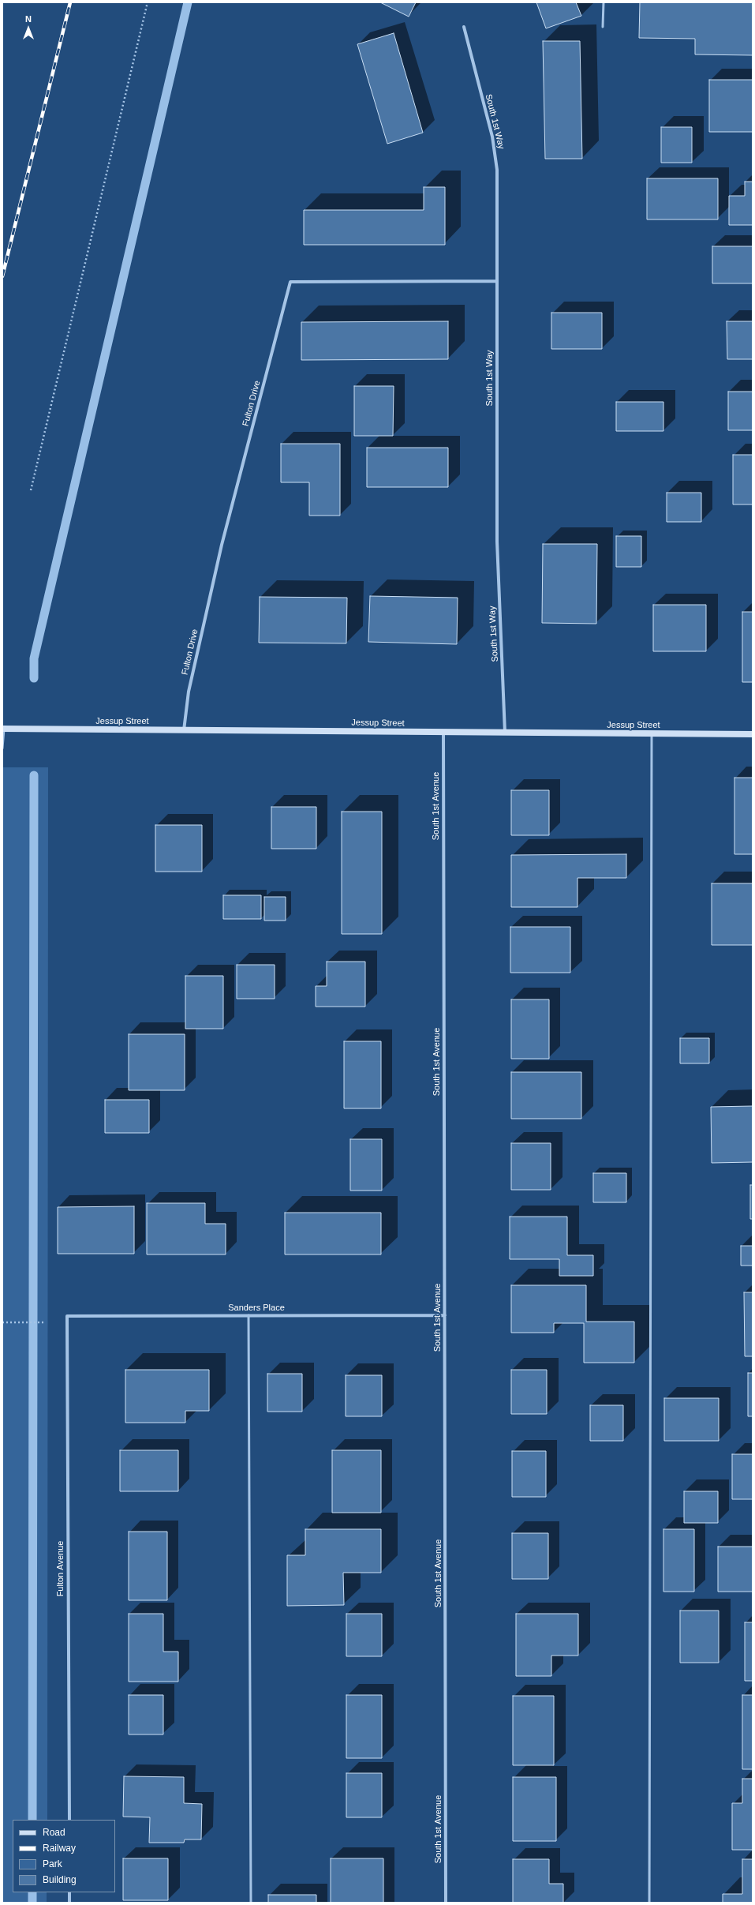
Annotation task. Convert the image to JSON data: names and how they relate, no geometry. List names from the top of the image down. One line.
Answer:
{"streets":{"street":["South 1st Way","Fulton Drive","Jessup Street","South 1st Avenue","Sanders Place","Fulton Avenue"]},"crossings":[["South 1st Way","Fulton Drive"],["South 1st Way","Jessup Street"],["Fulton Drive","Jessup Street"],["Jessup Street","South 1st Avenue"],["South 1st Avenue","Sanders Place"],["Sanders Place","Fulton Avenue"]],"legend":["Road","Railway","Park","Building"],"north":"top"}
